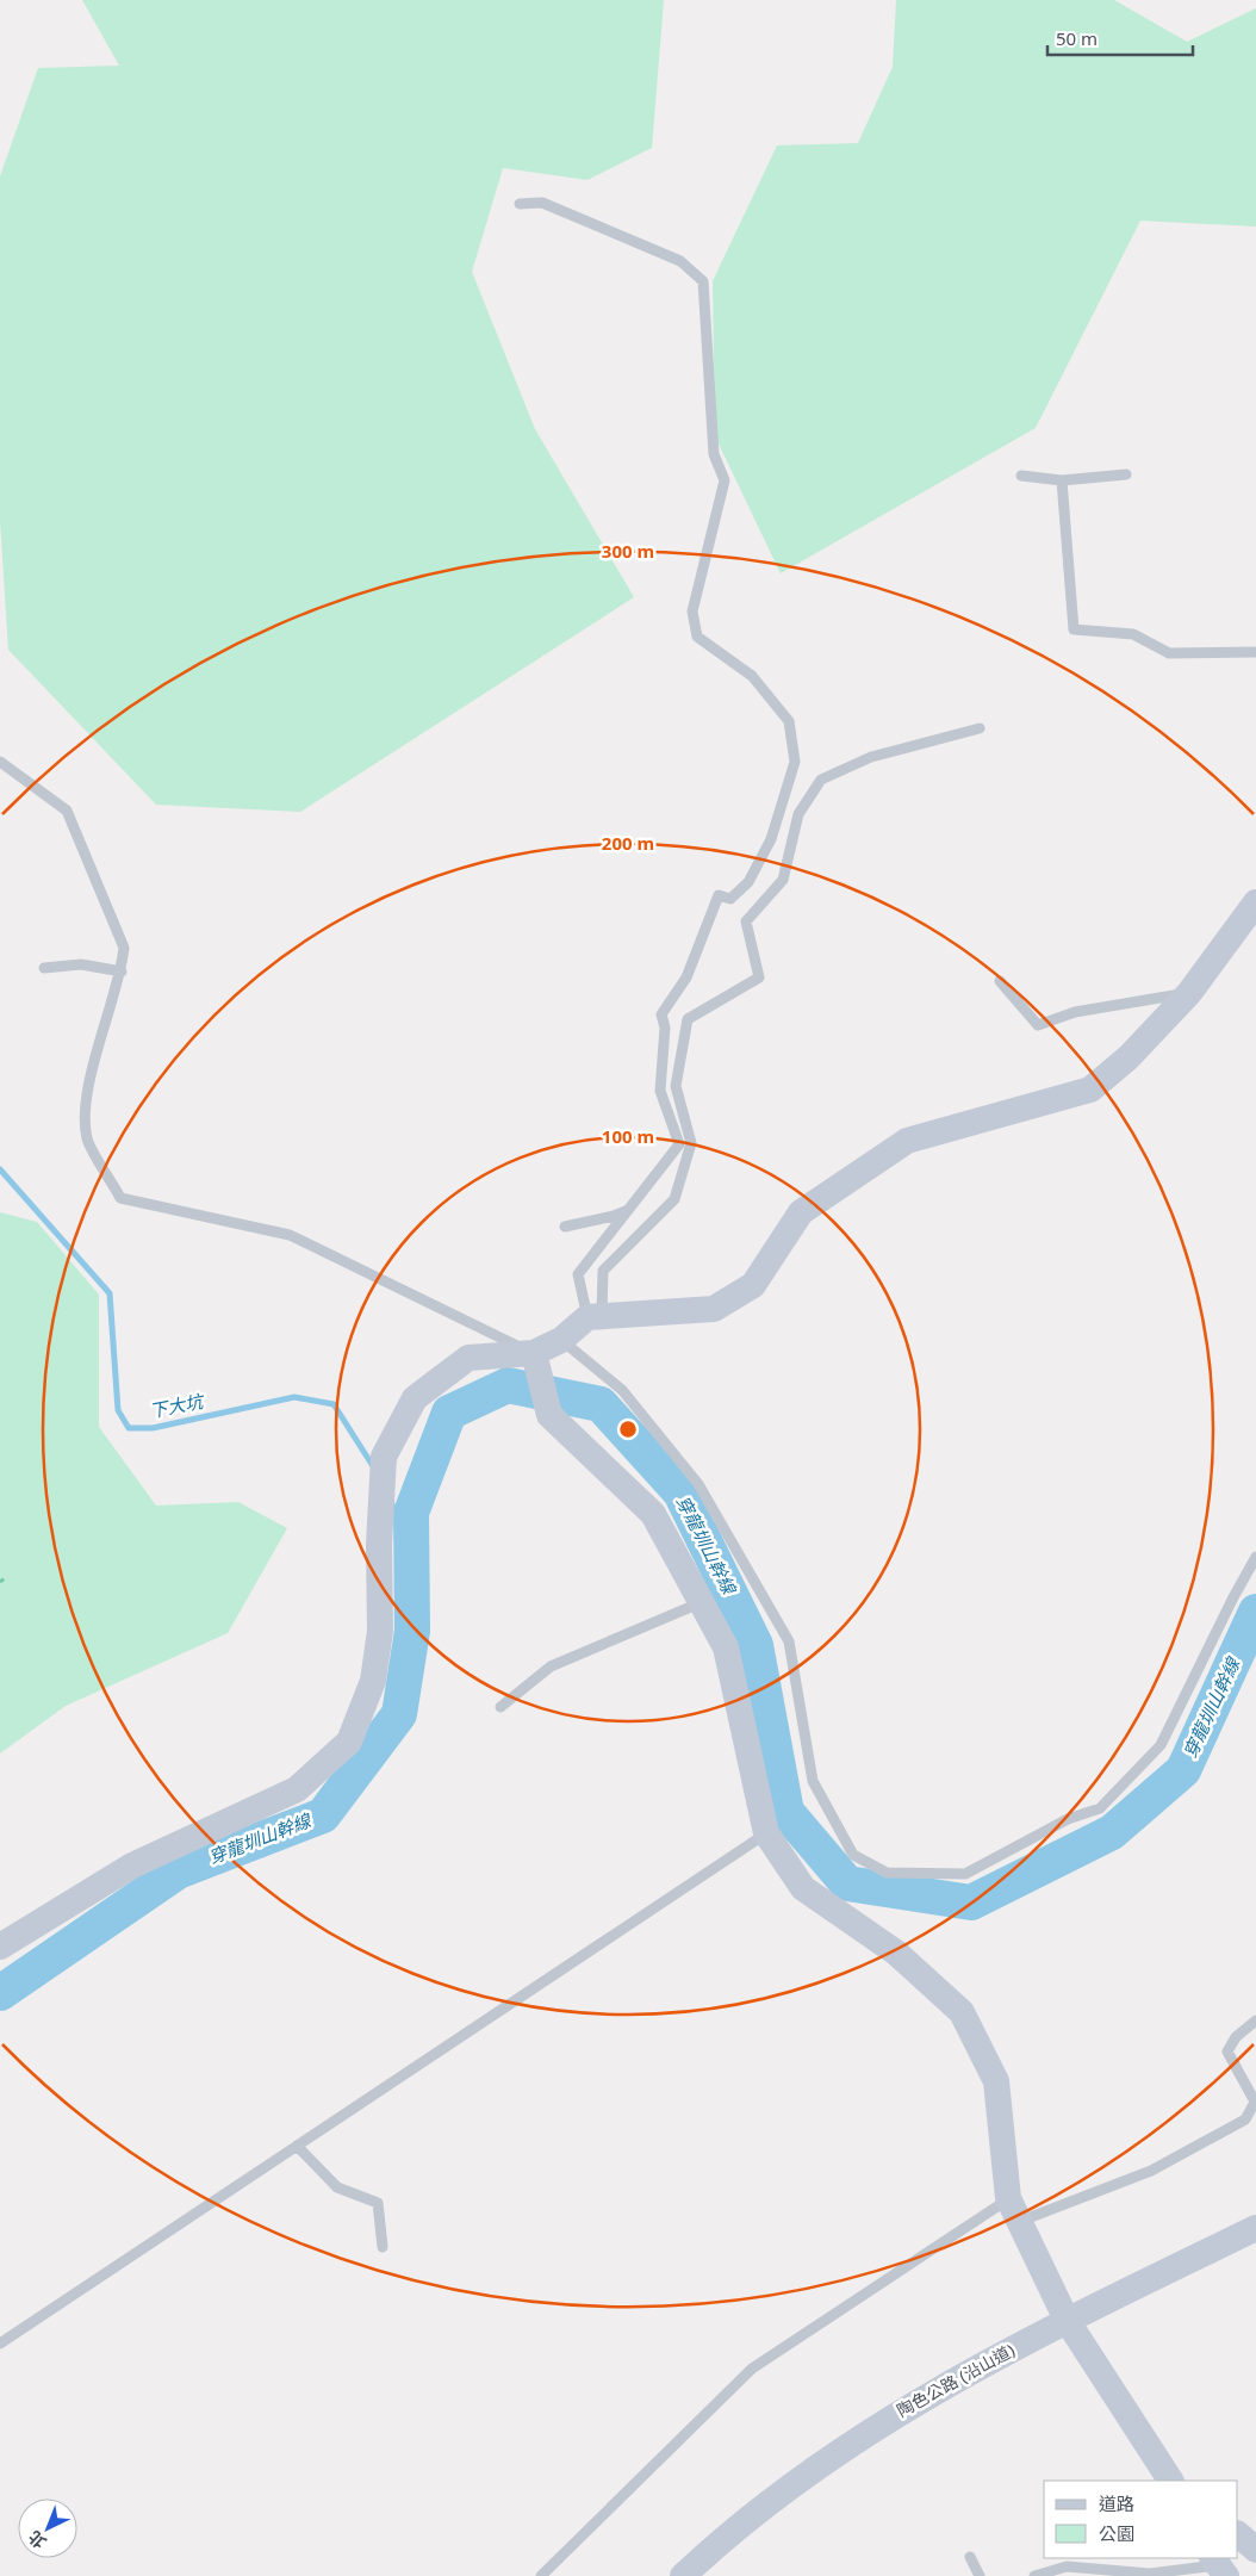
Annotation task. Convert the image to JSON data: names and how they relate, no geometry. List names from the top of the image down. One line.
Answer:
{"streets":{"street":["陶色公路 (沿山道)"]},"water":["下大坑","穿龍圳山幹線"],"legend":["道路","公園"],"scale_bar":"50 m","north":"bottom left","rings":["300 m","200 m","100 m"]}
